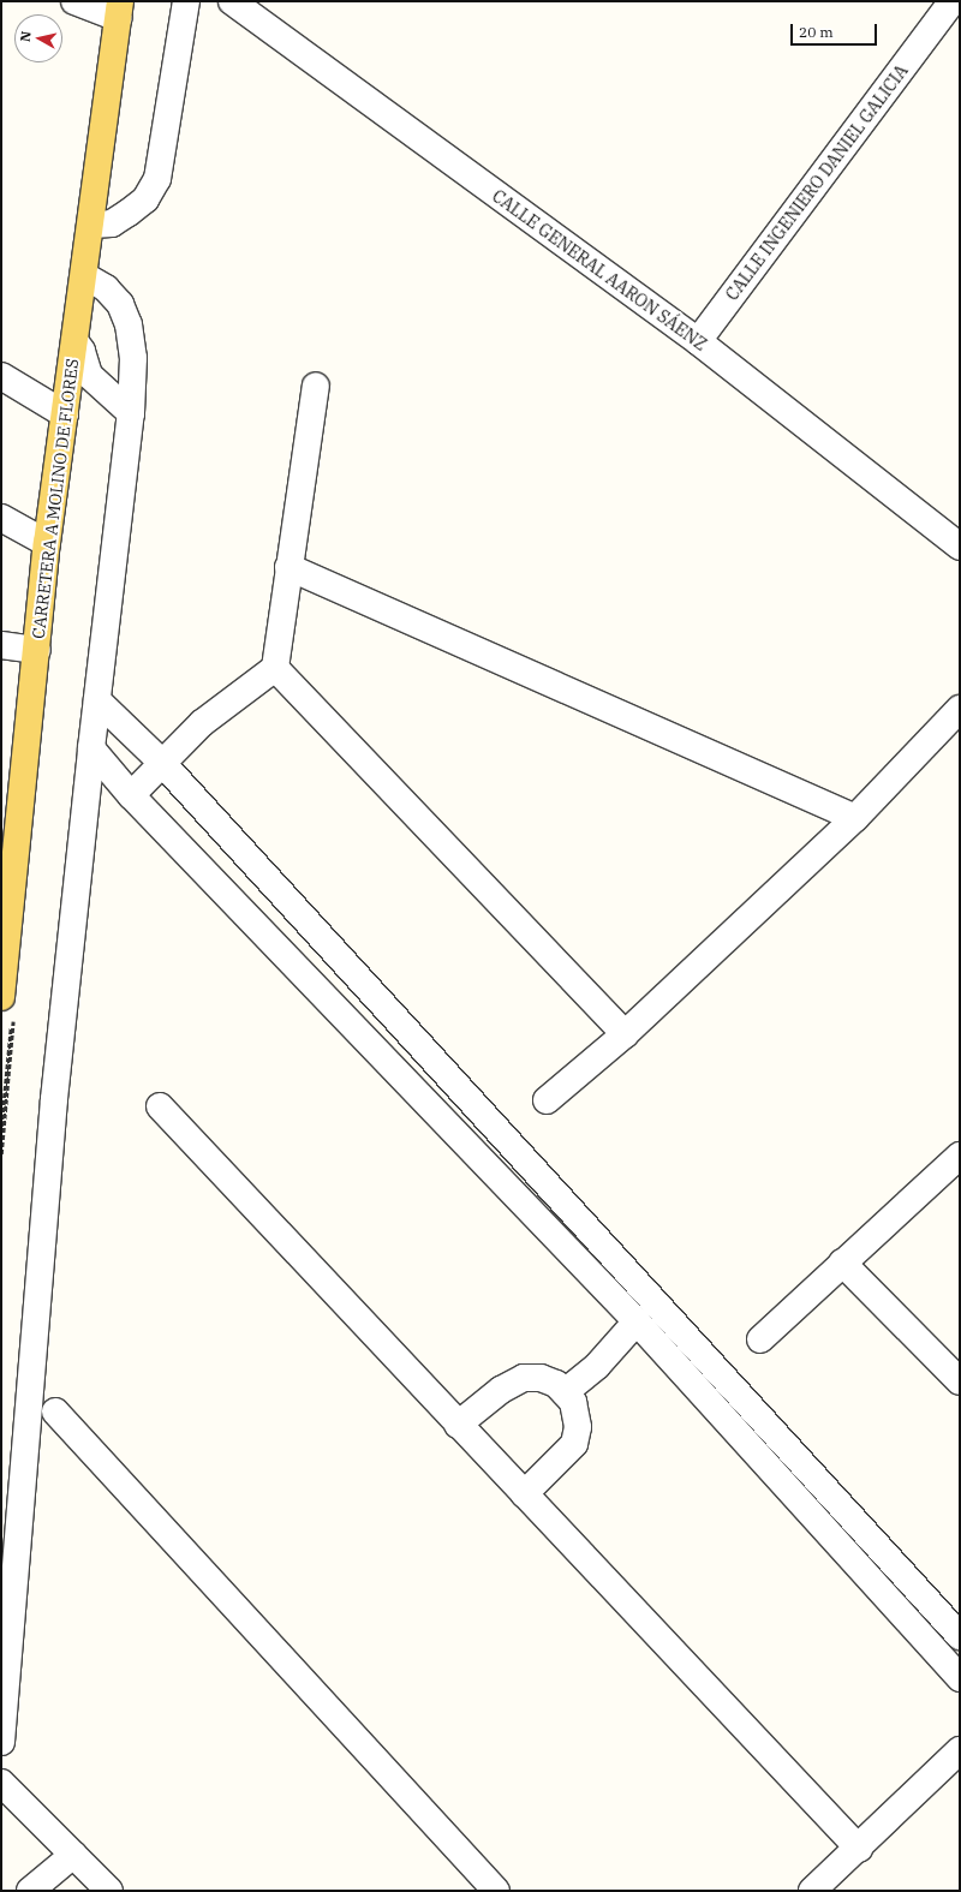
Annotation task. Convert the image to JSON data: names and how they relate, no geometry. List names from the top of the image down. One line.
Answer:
{"streets":{"main road":["CARRETERA A MOLINO DE FLORES"],"street":["CALLE INGENIERO DANIEL GALICIA","CALLE GENERAL AARON SÁENZ"]},"crossings":[["CALLE INGENIERO DANIEL GALICIA","CALLE GENERAL AARON SÁENZ"]],"scale_bar":"20 m","north":"left"}
